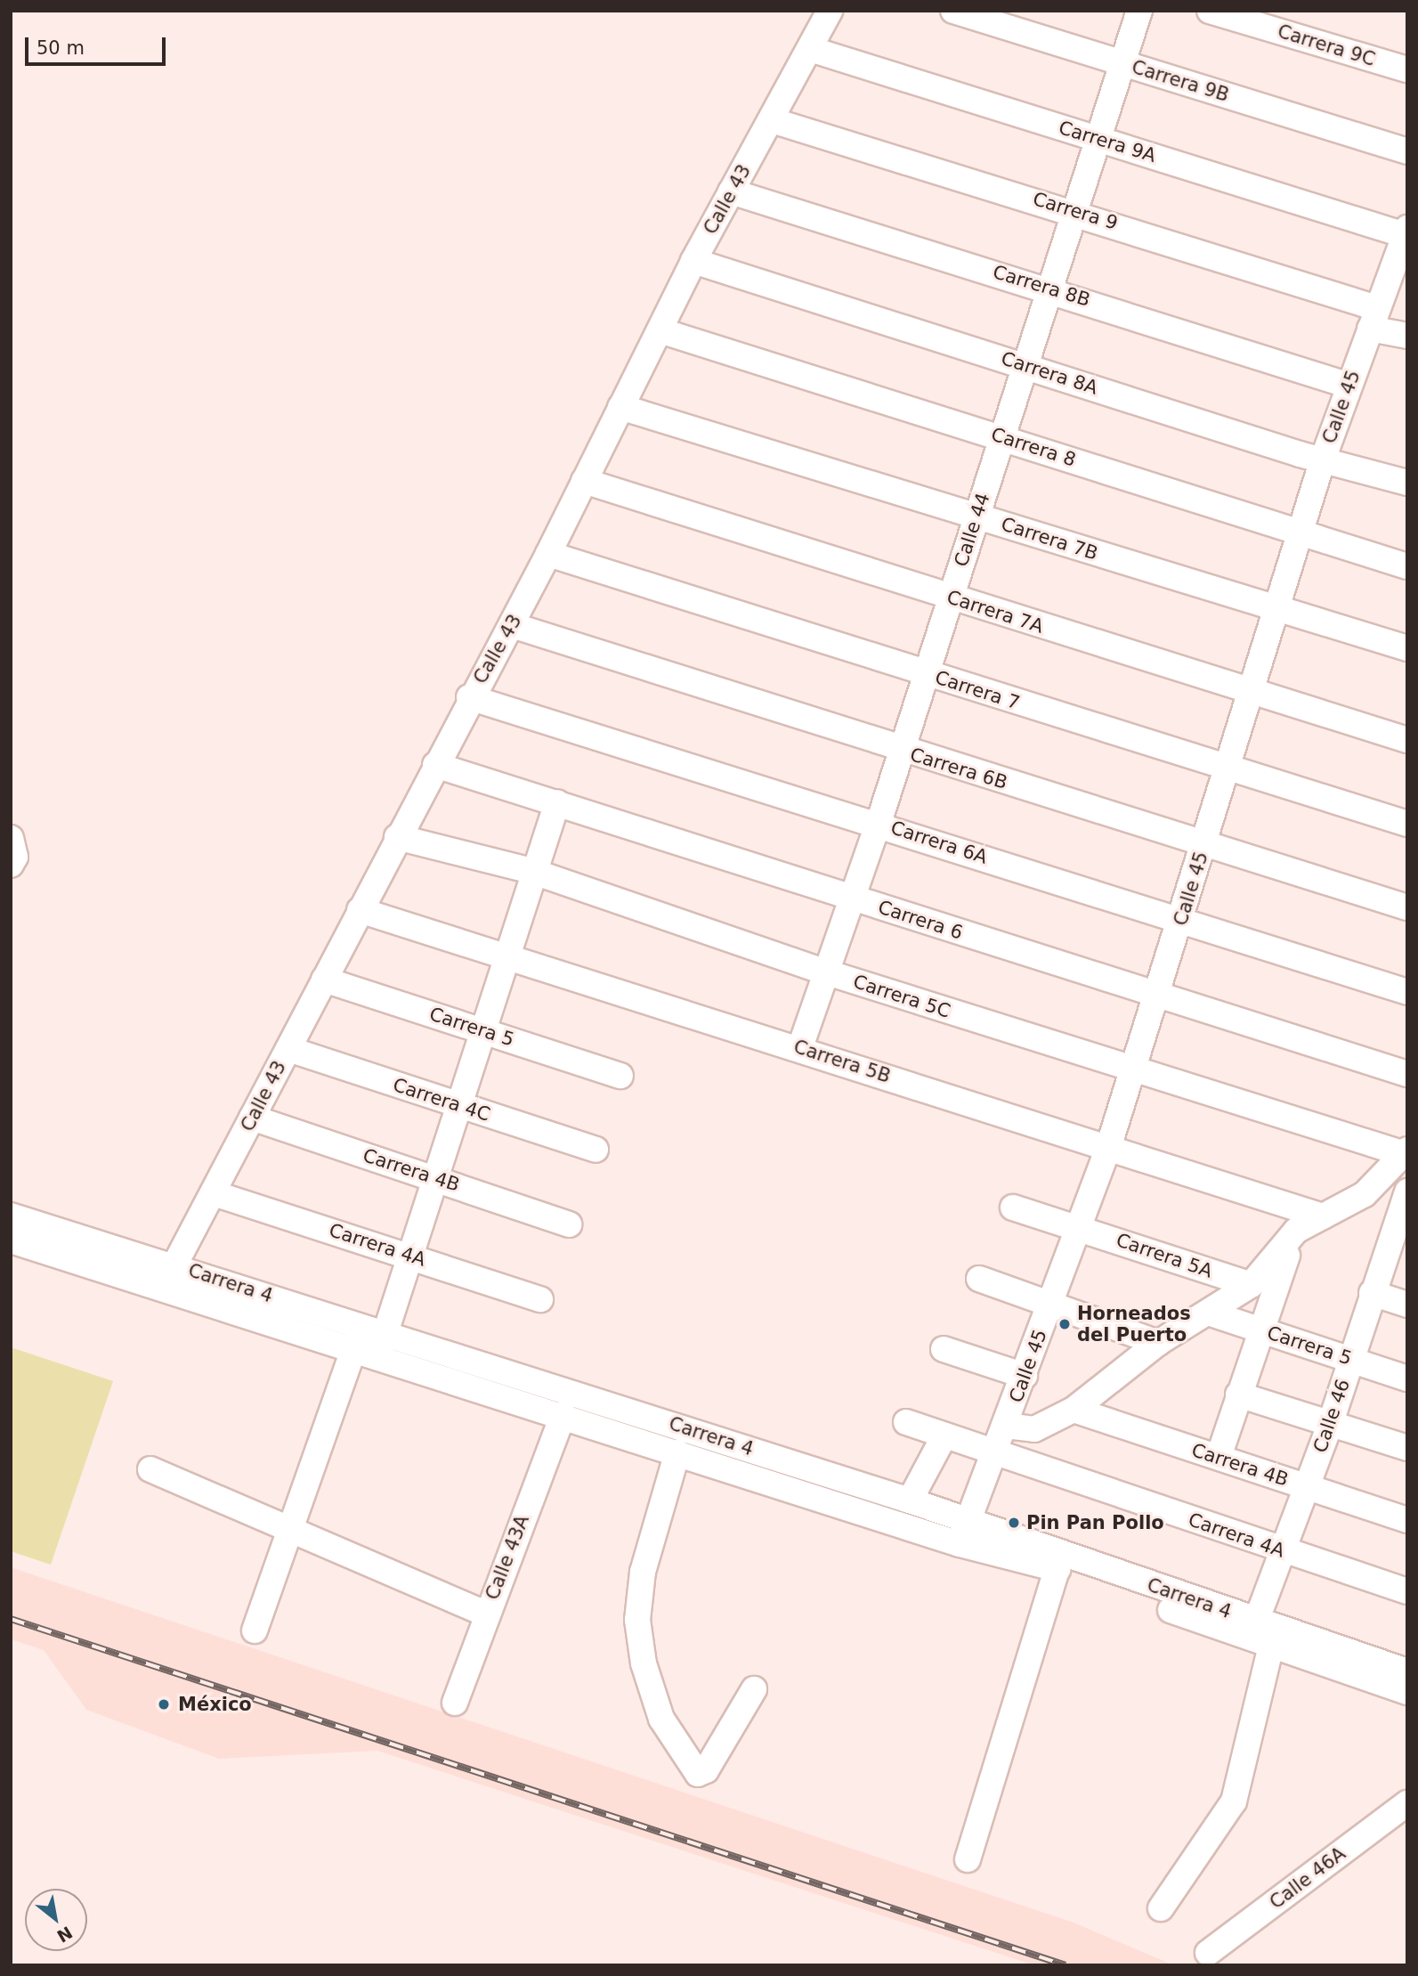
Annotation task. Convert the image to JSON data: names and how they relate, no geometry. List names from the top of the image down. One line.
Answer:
{"streets":{"street":["Carrera 9C","Carrera 9B","Carrera 9A","Calle 43","Carrera 9","Carrera 8B","Carrera 8A","Calle 45","Carrera 8","Calle 44","Carrera 7B","Carrera 7A","Carrera 7","Carrera 6B","Carrera 6A","Carrera 6","Carrera 5C","Carrera 5","Carrera 5B","Carrera 4C","Carrera 4B","Carrera 4A","Carrera 5A","Carrera 4","Calle 46","Calle 43A","Calle 46A"]},"crossings":[["Carrera 9B","Calle 44"],["Carrera 9A","Calle 43"],["Carrera 9A","Calle 45"],["Carrera 9A","Calle 44"],["Calle 43","Carrera 9"],["Calle 43","Carrera 8B"],["Calle 43","Carrera 8A"],["Calle 43","Carrera 8"],["Calle 43","Carrera 7B"],["Calle 43","Carrera 7A"],["Calle 43","Carrera 7"],["Calle 43","Carrera 6B"],["Calle 43","Carrera 6A"],["Calle 43","Carrera 6"],["Calle 43","Carrera 5C"],["Calle 43","Carrera 5"],["Calle 43","Carrera 5B"],["Calle 43","Carrera 4C"],["Calle 43","Carrera 4B"],["Calle 43","Carrera 4A"],["Calle 43","Carrera 4"],["Carrera 9","Calle 45"],["Carrera 9","Calle 44"],["Carrera 8B","Calle 45"],["Carrera 8B","Calle 44"],["Carrera 8A","Calle 45"],["Carrera 8A","Calle 44"],["Calle 45","Carrera 8"],["Calle 45","Carrera 7B"],["Calle 45","Carrera 7A"],["Calle 45","Carrera 7"],["Calle 45","Carrera 6B"],["Calle 45","Carrera 6A"],["Calle 45","Carrera 6"],["Calle 45","Carrera 5C"],["Calle 45","Carrera 5B"],["Calle 45","Carrera 4A"],["Calle 45","Carrera 5A"],["Calle 45","Carrera 4"],["Carrera 8","Calle 44"],["Calle 44","Carrera 7B"],["Calle 44","Carrera 7A"],["Calle 44","Carrera 7"],["Calle 44","Carrera 6B"],["Calle 44","Carrera 6A"],["Calle 44","Carrera 6"],["Calle 44","Carrera 5C"],["Calle 44","Carrera 5B"],["Carrera 5","Calle 46"],["Carrera 4B","Calle 46"],["Carrera 4A","Calle 46"],["Carrera 4","Calle 46"],["Carrera 4","Calle 43A"]],"places":["Horneados del Puerto","Pin Pan Pollo","México"],"scale_bar":"50 m","north":"bottom right"}
